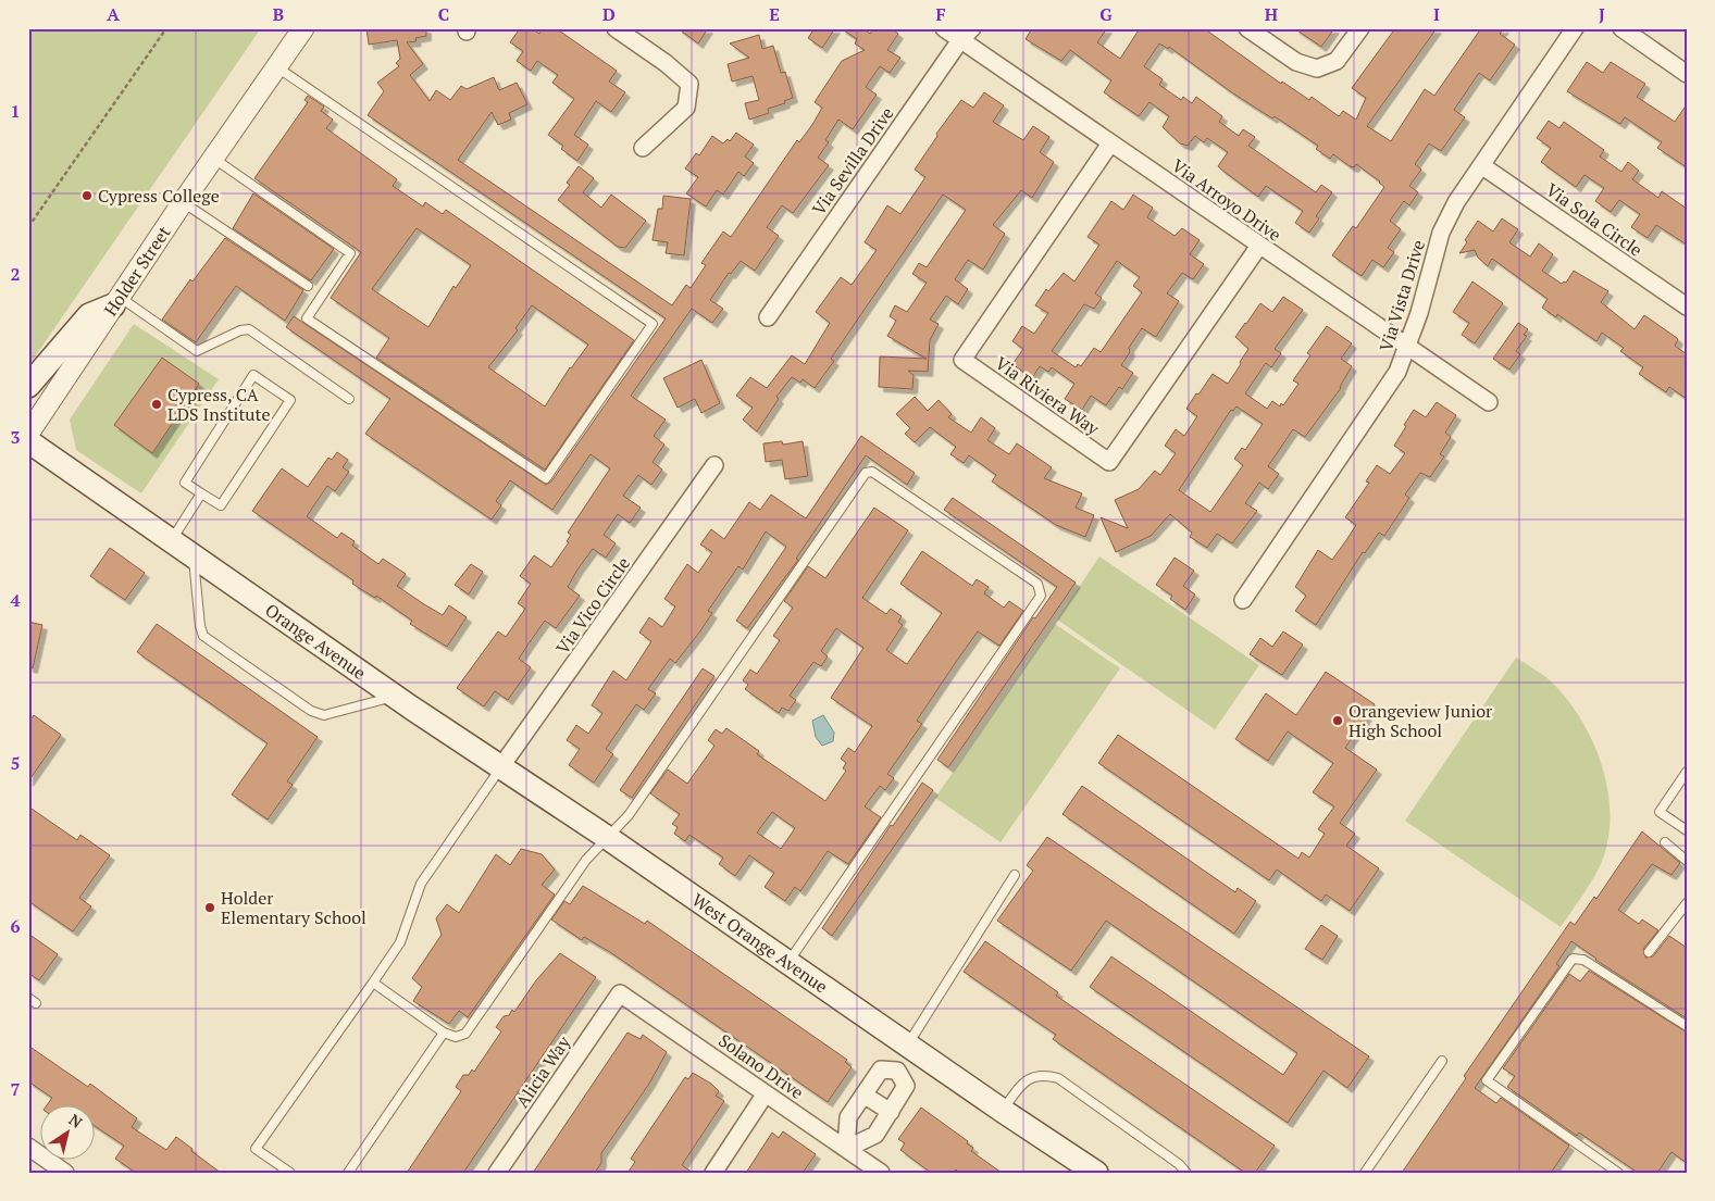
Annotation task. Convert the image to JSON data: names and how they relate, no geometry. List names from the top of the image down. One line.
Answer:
{"streets":{"main road":["Orange Avenue","West Orange Avenue"],"street":["Via Sevilla Drive","Via Arroyo Drive","Via Sola Circle","Holder Street","Via Vista Drive","Via Riviera Way","Via Vico Circle","Solano Drive","Alicia Way"]},"crossings":[["Via Sevilla Drive","Via Arroyo Drive"],["Via Arroyo Drive","Via Vista Drive"],["Via Arroyo Drive","Via Riviera Way"],["Via Sola Circle","Via Vista Drive"],["Via Vico Circle","Orange Avenue"],["Orange Avenue","West Orange Avenue"],["Solano Drive","Alicia Way"]],"places":["Cypress College","Cypress, CA LDS Institute","Orangeview Junior High School","Holder Elementary School"],"north":"top right","grid":{"columns":["A","B","C","D","E","F","G","H","I","J"],"rows":["1","2","3","4","5","6","7"]}}
